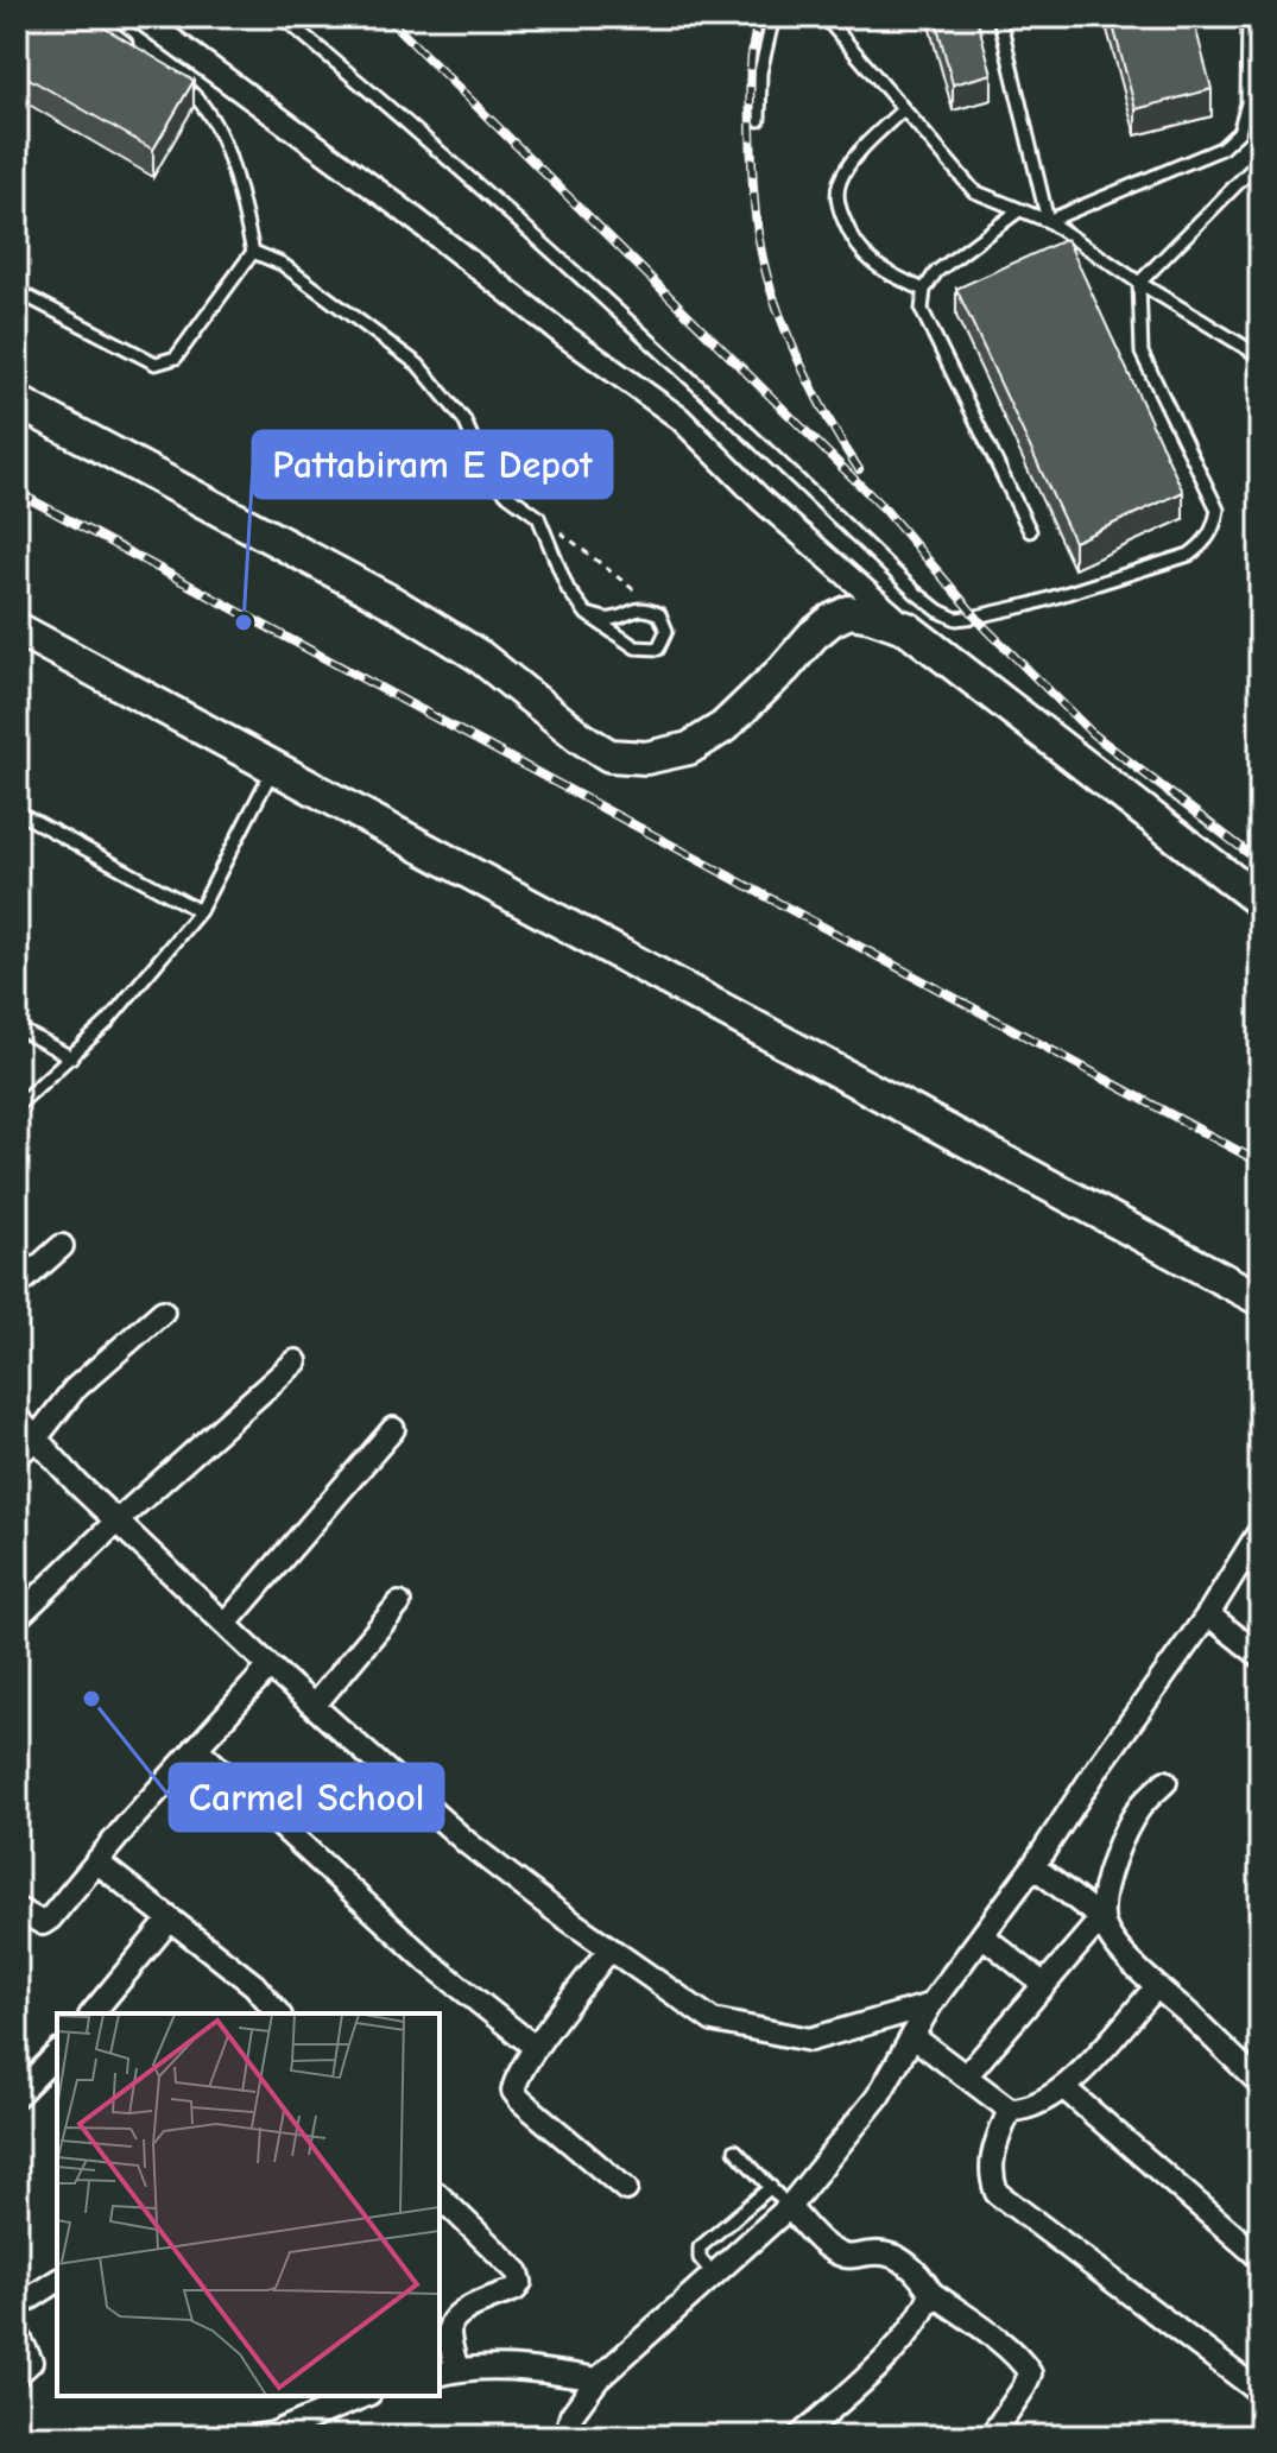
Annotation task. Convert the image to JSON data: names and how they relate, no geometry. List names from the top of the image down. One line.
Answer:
{"places":["Pattabiram E Depot","Carmel School"]}
